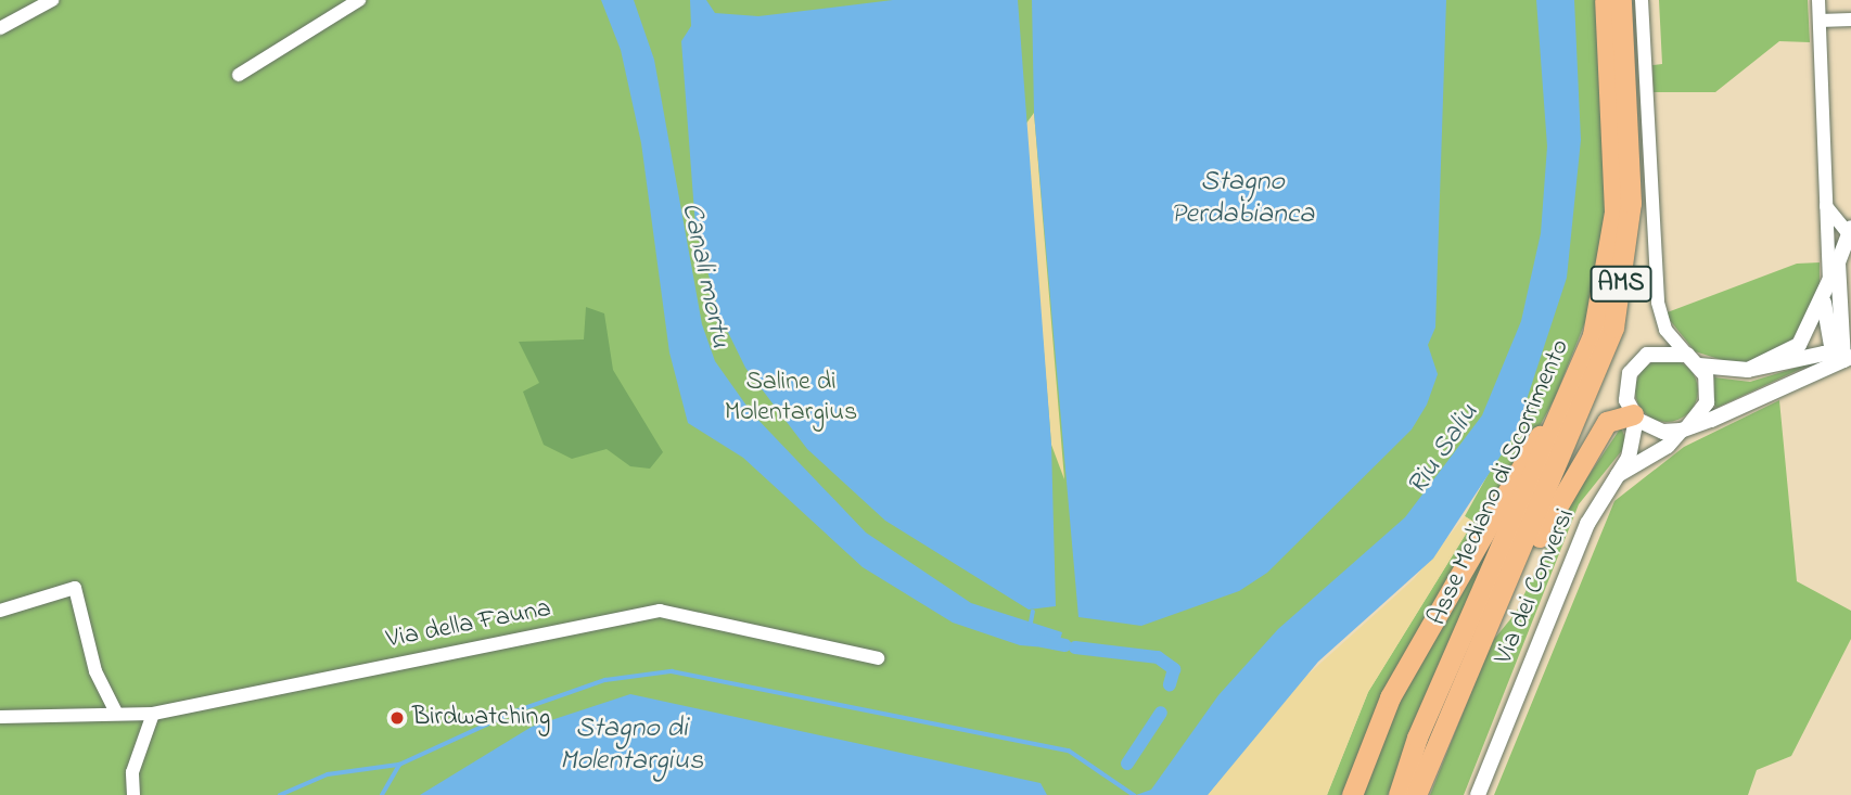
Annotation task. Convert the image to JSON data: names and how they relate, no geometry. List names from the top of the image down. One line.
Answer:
{"streets":{"highway":["AMS","Asse Mediano di Scorrimento"],"street":["Via dei Conversi","Via della Fauna"]},"water":["Stagno Perdabianca","Canali mortu","Riu Saliu","Stagno di Molentargius"],"parks":["Saline di Molentargius"],"places":["Birdwatching"]}
